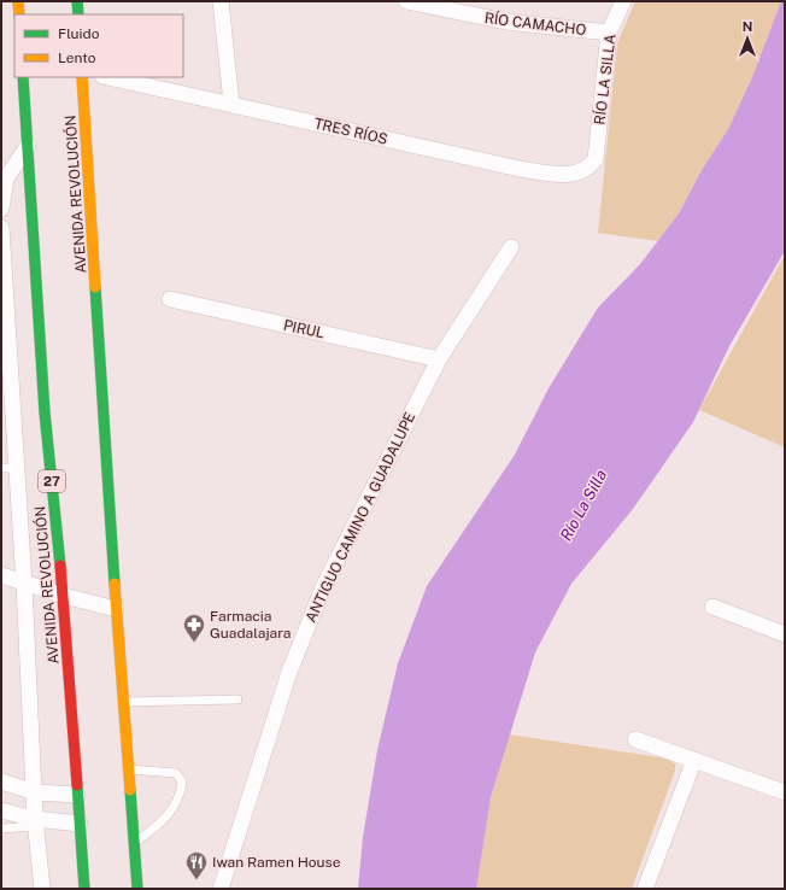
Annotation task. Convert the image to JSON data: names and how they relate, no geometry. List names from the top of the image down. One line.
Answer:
{"streets":{"main road":["AVENIDA REVOLUCIÓN","27"],"street":["RÍO CAMACHO","RÍO LA SILLA","TRES RÍOS","PIRUL","ANTIGUO CAMINO A GUADALUPE"]},"crossings":[["RÍO CAMACHO","RÍO LA SILLA"],["RÍO LA SILLA","TRES RÍOS"],["PIRUL","ANTIGUO CAMINO A GUADALUPE"]],"water":["Río La Silla"],"places":{"pharmacy":["Farmacia Guadalajara"],"restaurant":["Iwan Ramen House"]},"legend":["Fluido","Lento"],"north":"top"}
